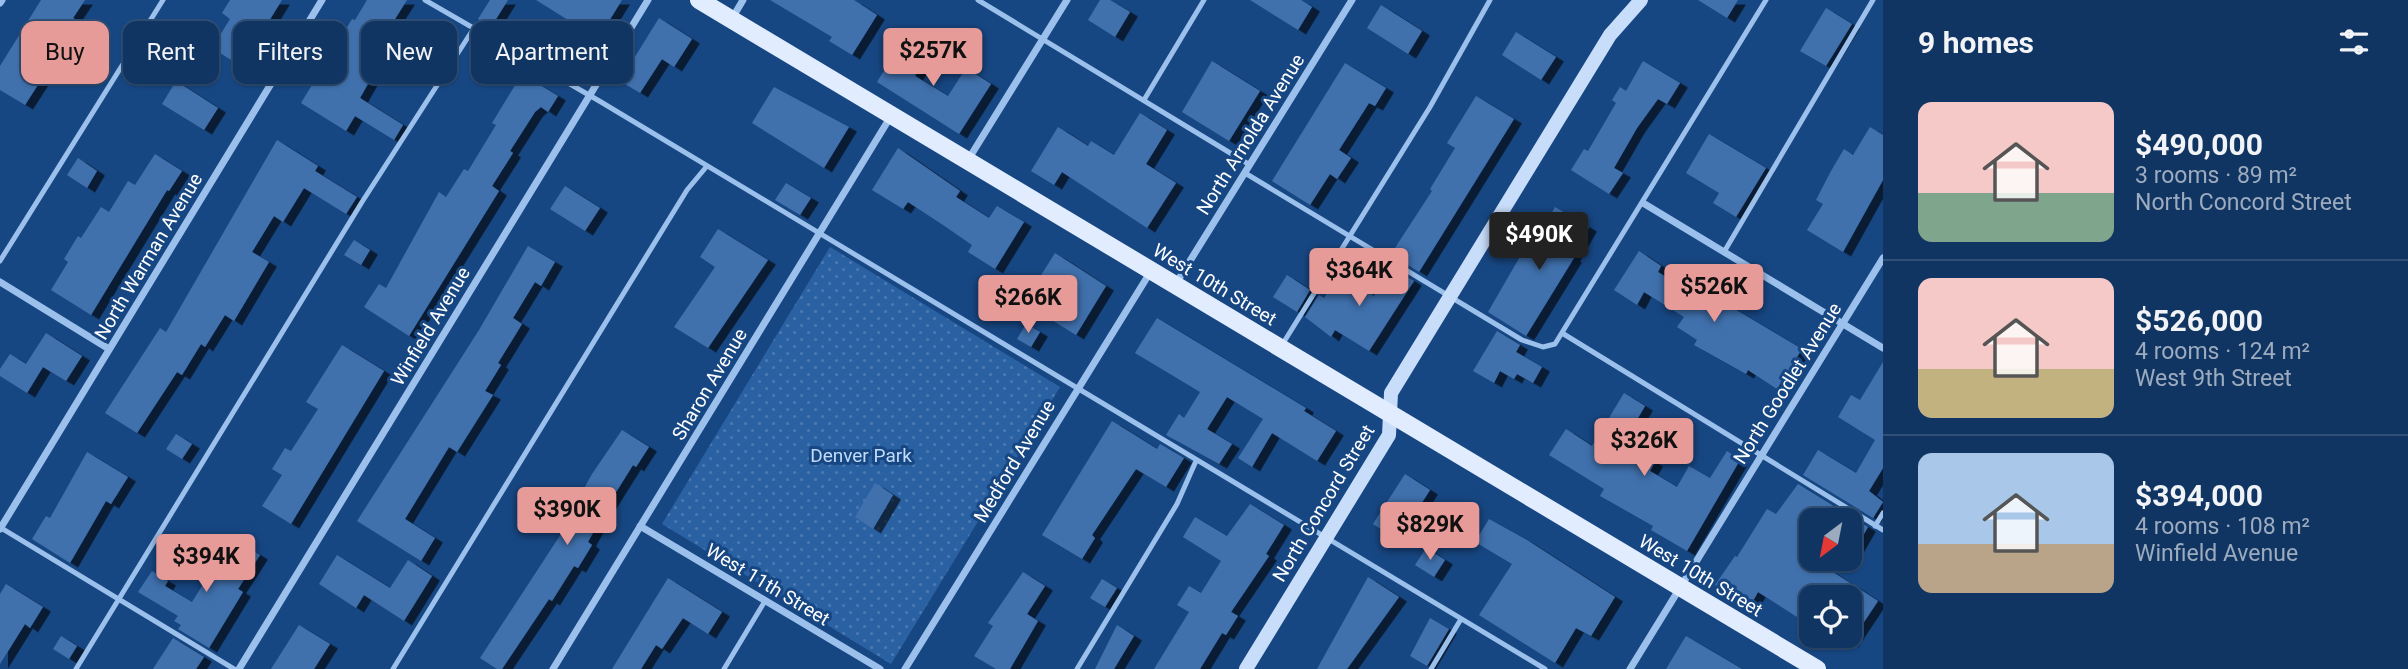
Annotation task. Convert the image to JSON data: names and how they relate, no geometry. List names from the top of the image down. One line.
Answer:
{"streets":{"main road":["West 10th Street","North Concord Street"],"street":["North Arnolda Avenue","North Warman Avenue","Winfield Avenue","North Goodlet Avenue","Sharon Avenue","Medford Avenue","West 11th Street"]},"crossings":[["North Arnolda Avenue","West 10th Street"],["West 10th Street","North Goodlet Avenue"],["West 10th Street","Sharon Avenue"],["West 10th Street","Medford Avenue"],["West 10th Street","North Concord Street"],["Sharon Avenue","West 11th Street"]],"parks":["Denver Park"],"north":"bottom left","page":{"heading":"9 homes","chip":["Buy","Rent","Filters","New","Apartment"],"price":["$257K","$490K","$364K","$526K","$266K","$326K","$390K","$829K","$394K"],"list":[{"name":"$490,000","note":"3 rooms · 89 m² · North Concord Street"},{"name":"$526,000","note":"4 rooms · 124 m² · West 9th Street"},{"name":"$394,000","note":"4 rooms · 108 m² · Winfield Avenue"}]}}
